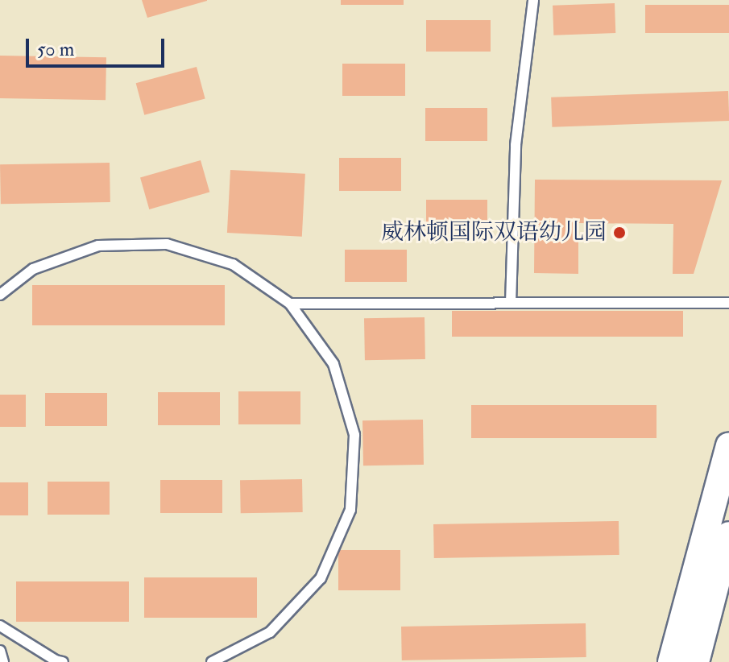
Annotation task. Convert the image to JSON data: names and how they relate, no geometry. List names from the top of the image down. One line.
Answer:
{"places":["威林顿国际双语幼儿园"],"scale_bar":"50 m"}
